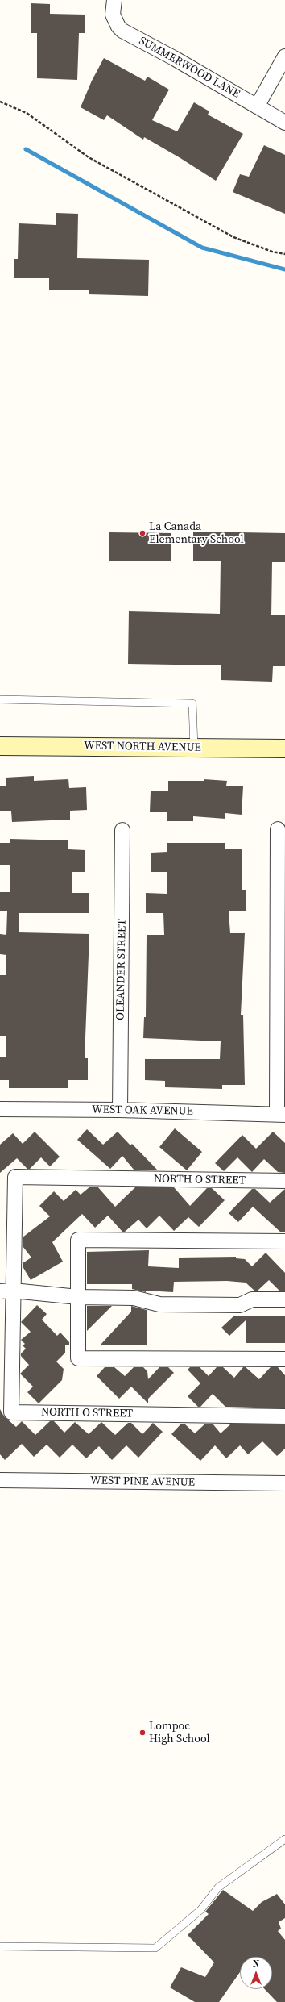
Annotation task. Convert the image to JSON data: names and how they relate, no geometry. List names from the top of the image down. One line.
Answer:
{"streets":{"street":["SUMMERWOOD LANE","WEST NORTH AVENUE","OLEANDER STREET","WEST OAK AVENUE","NORTH O STREET","WEST PINE AVENUE"]},"crossings":[["OLEANDER STREET","WEST OAK AVENUE"]],"places":["La Canada Elementary School","Lompoc High School"],"north":"top"}
